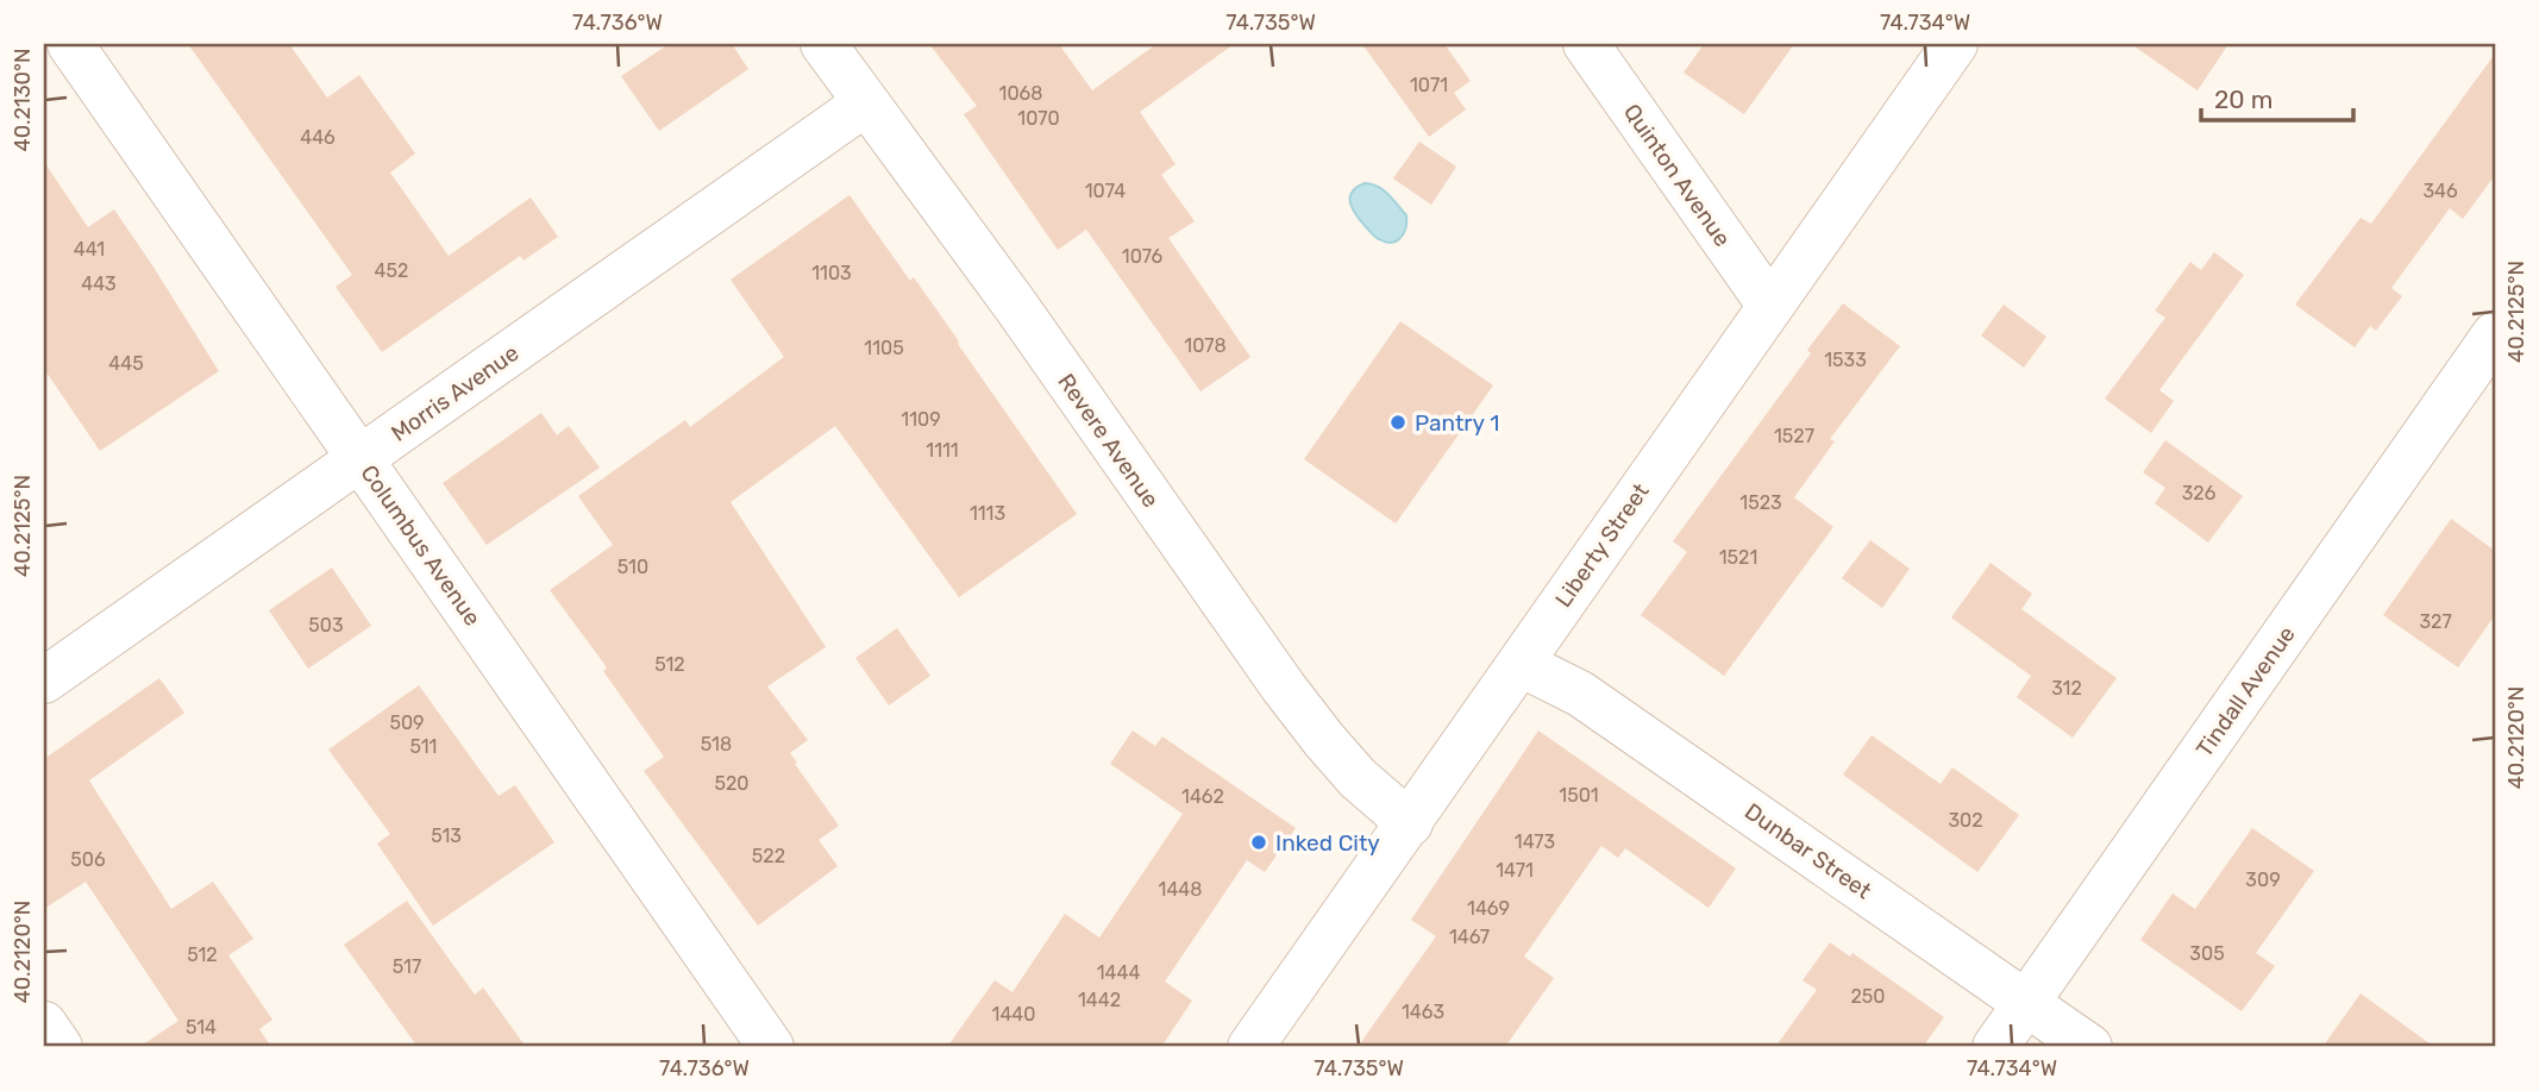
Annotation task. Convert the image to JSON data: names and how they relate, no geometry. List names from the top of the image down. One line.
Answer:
{"streets":{"street":["Quinton Avenue","Morris Avenue","Revere Avenue","Columbus Avenue","Liberty Street","Tindall Avenue","Dunbar Street"]},"crossings":[["Quinton Avenue","Liberty Street"],["Morris Avenue","Revere Avenue"],["Morris Avenue","Columbus Avenue"],["Revere Avenue","Liberty Street"],["Liberty Street","Dunbar Street"],["Tindall Avenue","Dunbar Street"]],"places":["Pantry 1","Inked City"],"house_numbers":["1071","1068","1070","446","1074","346","441","1076","452","1103","443","1078","1105","1533","445","1109","1527","1111","326","1523","1113","1521","510","327","503","512","312","509","518","511","520","1501","1462","302","513","1473","522","506","1471","309","1448","1469","1467","305","512","517","1444","250","1442","1463","1440","514"],"scale_bar":"20 m","coordinates":["74.736°W","74.735°W","74.734°W","40.2130°N","40.2125°N","40.2120°N"]}
